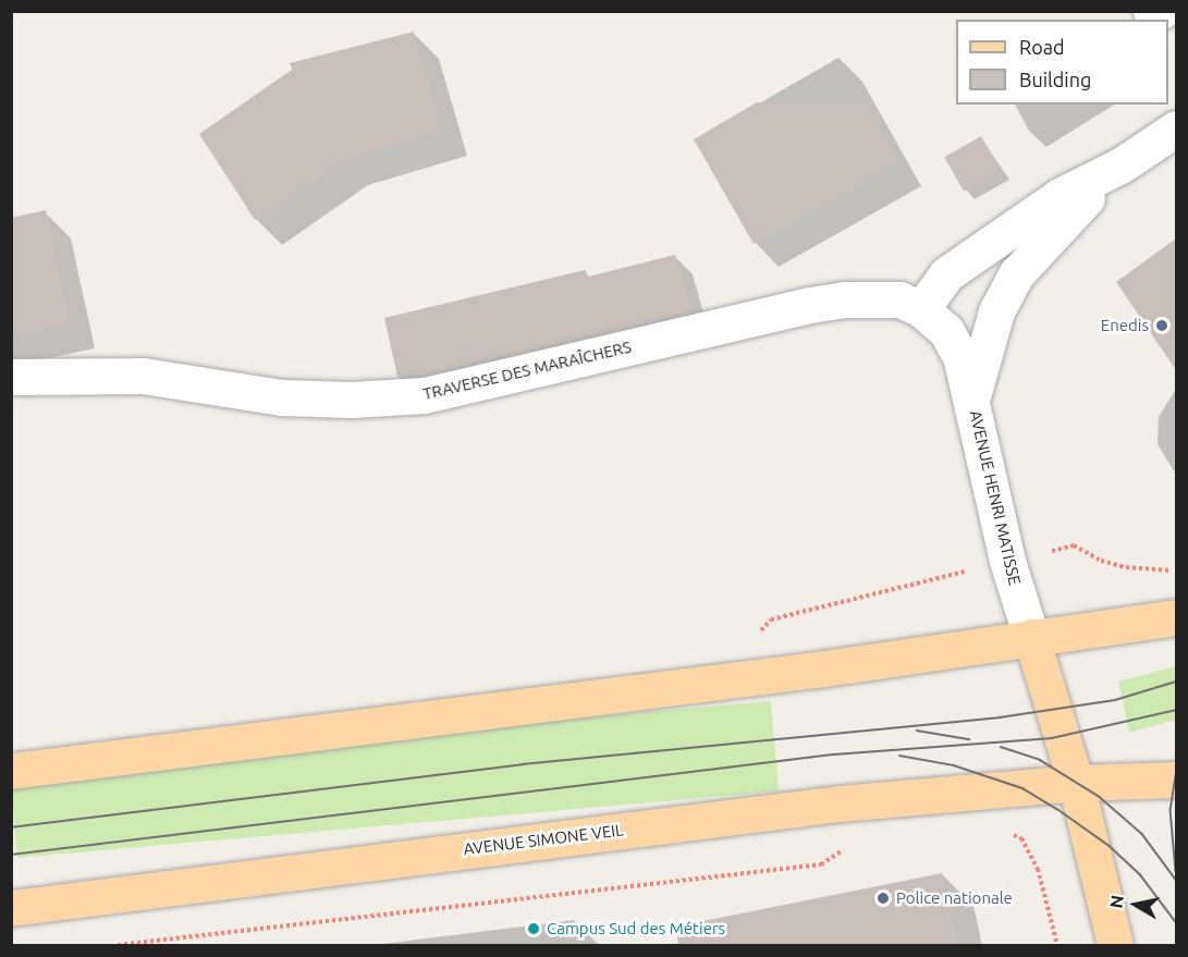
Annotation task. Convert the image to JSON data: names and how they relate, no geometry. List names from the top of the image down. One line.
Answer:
{"streets":{"main road":["AVENUE SIMONE VEIL"],"street":["TRAVERSE DES MARAÎCHERS","AVENUE HENRI MATISSE"]},"crossings":[["TRAVERSE DES MARAÎCHERS","AVENUE HENRI MATISSE"]],"places":["Enedis","Police nationale","Campus Sud des Métiers"],"legend":["Road","Building"],"north":"left"}
